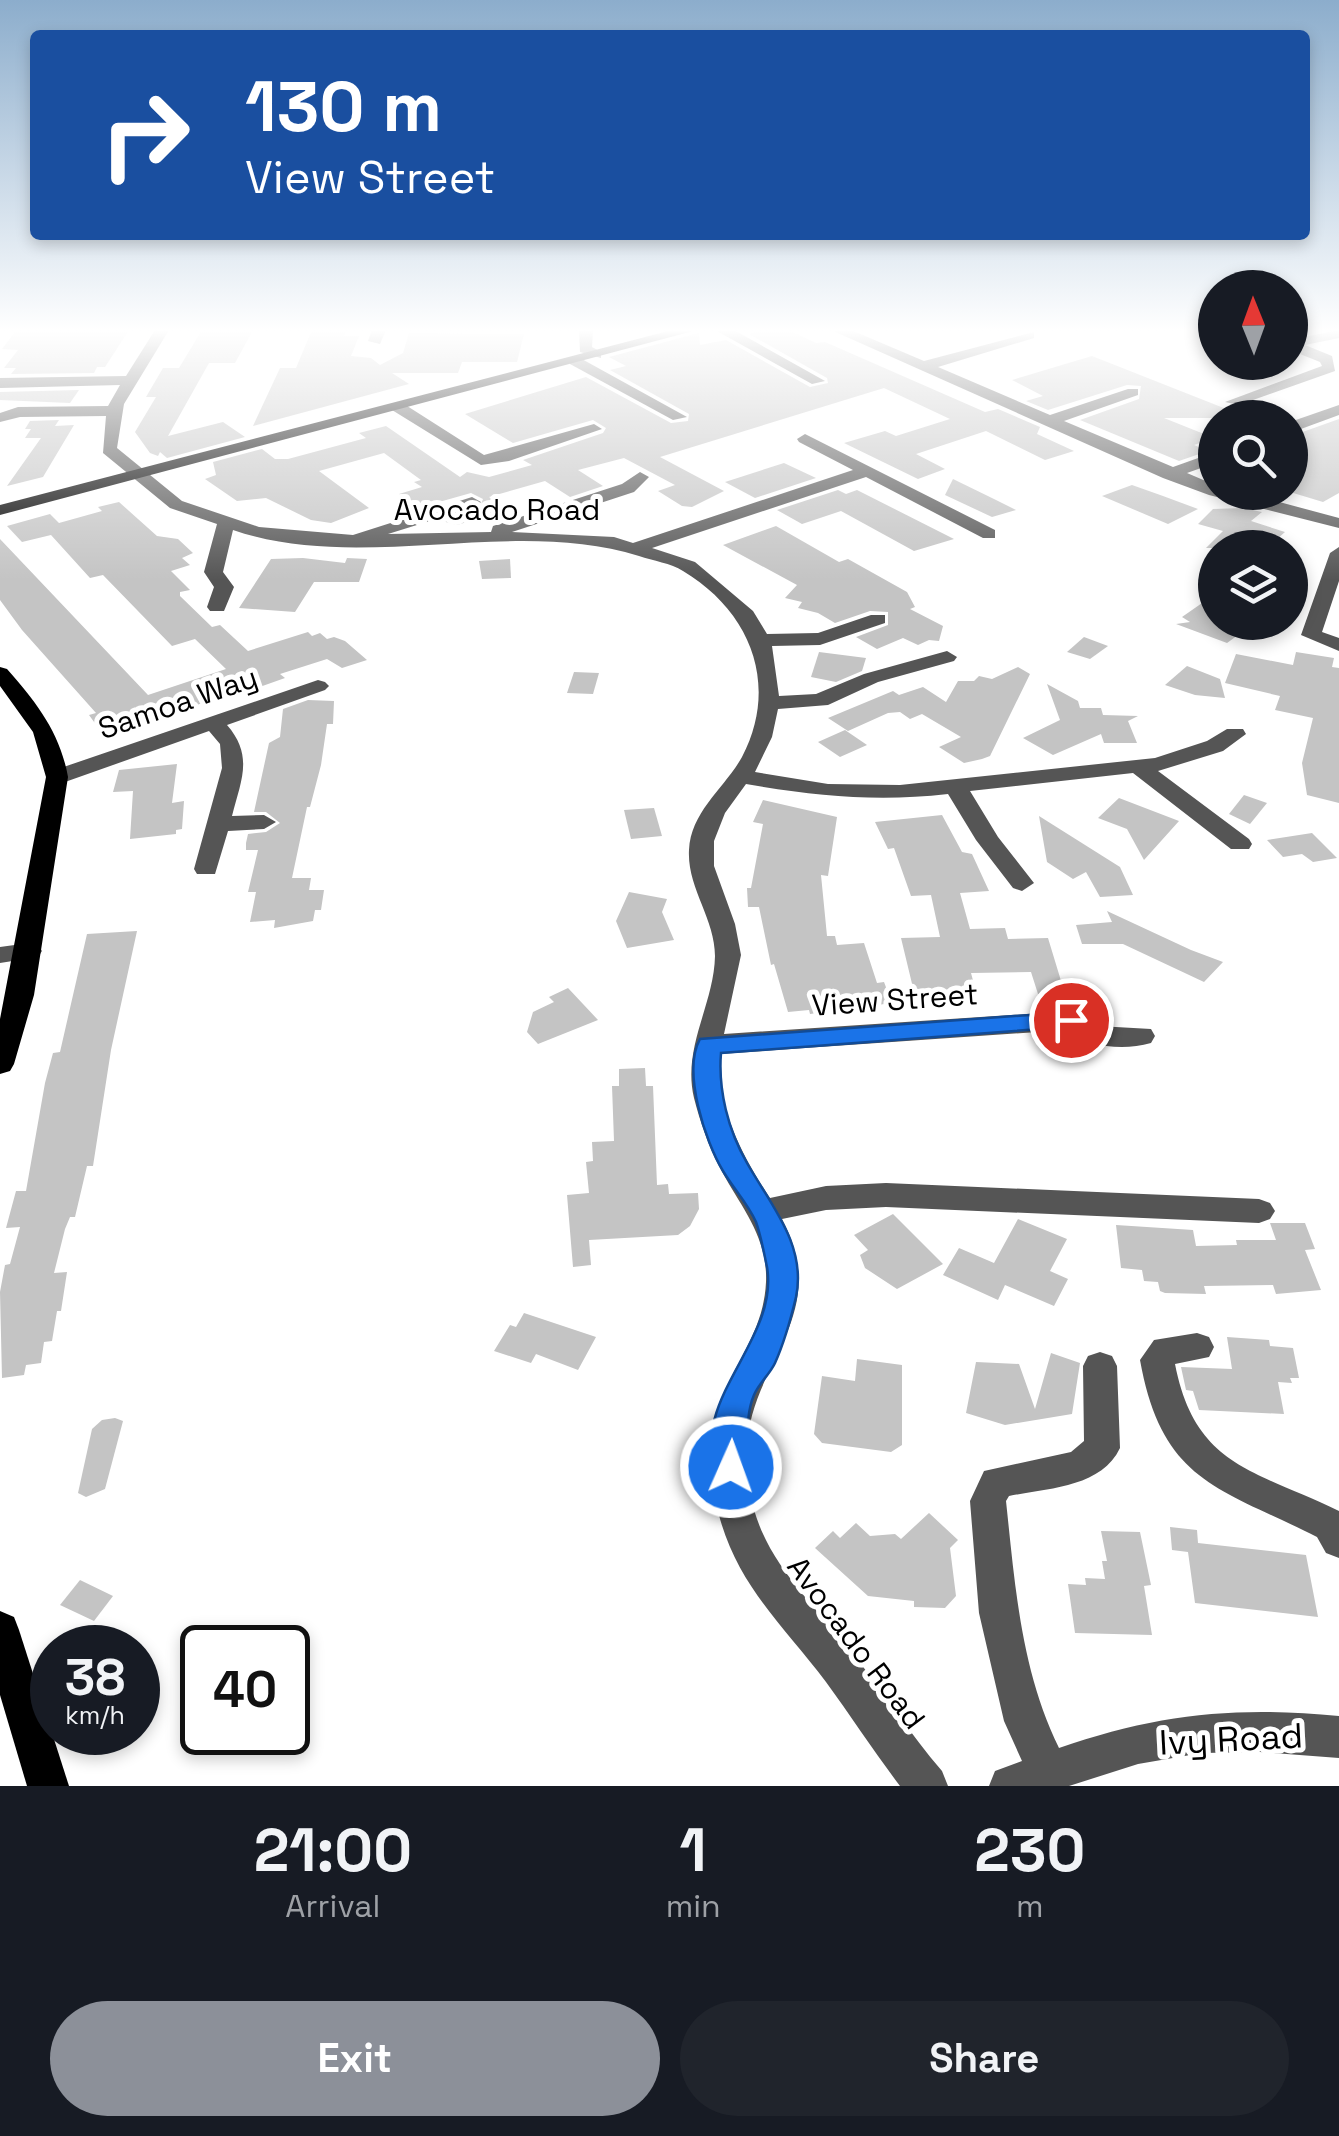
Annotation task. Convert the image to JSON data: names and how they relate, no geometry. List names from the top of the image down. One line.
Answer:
{"streets":{"street":["Avocado Road","Samoa Way","View Street","Ivy Road"]},"crossings":[["Avocado Road","View Street"]],"north":"top","page":{"turn":["130 m","View Street"],"speed":"38 km/h","limit":"40","eta":["21:00","Arrival","1","min","230","m"],"buttons":["Exit","Share"]}}
